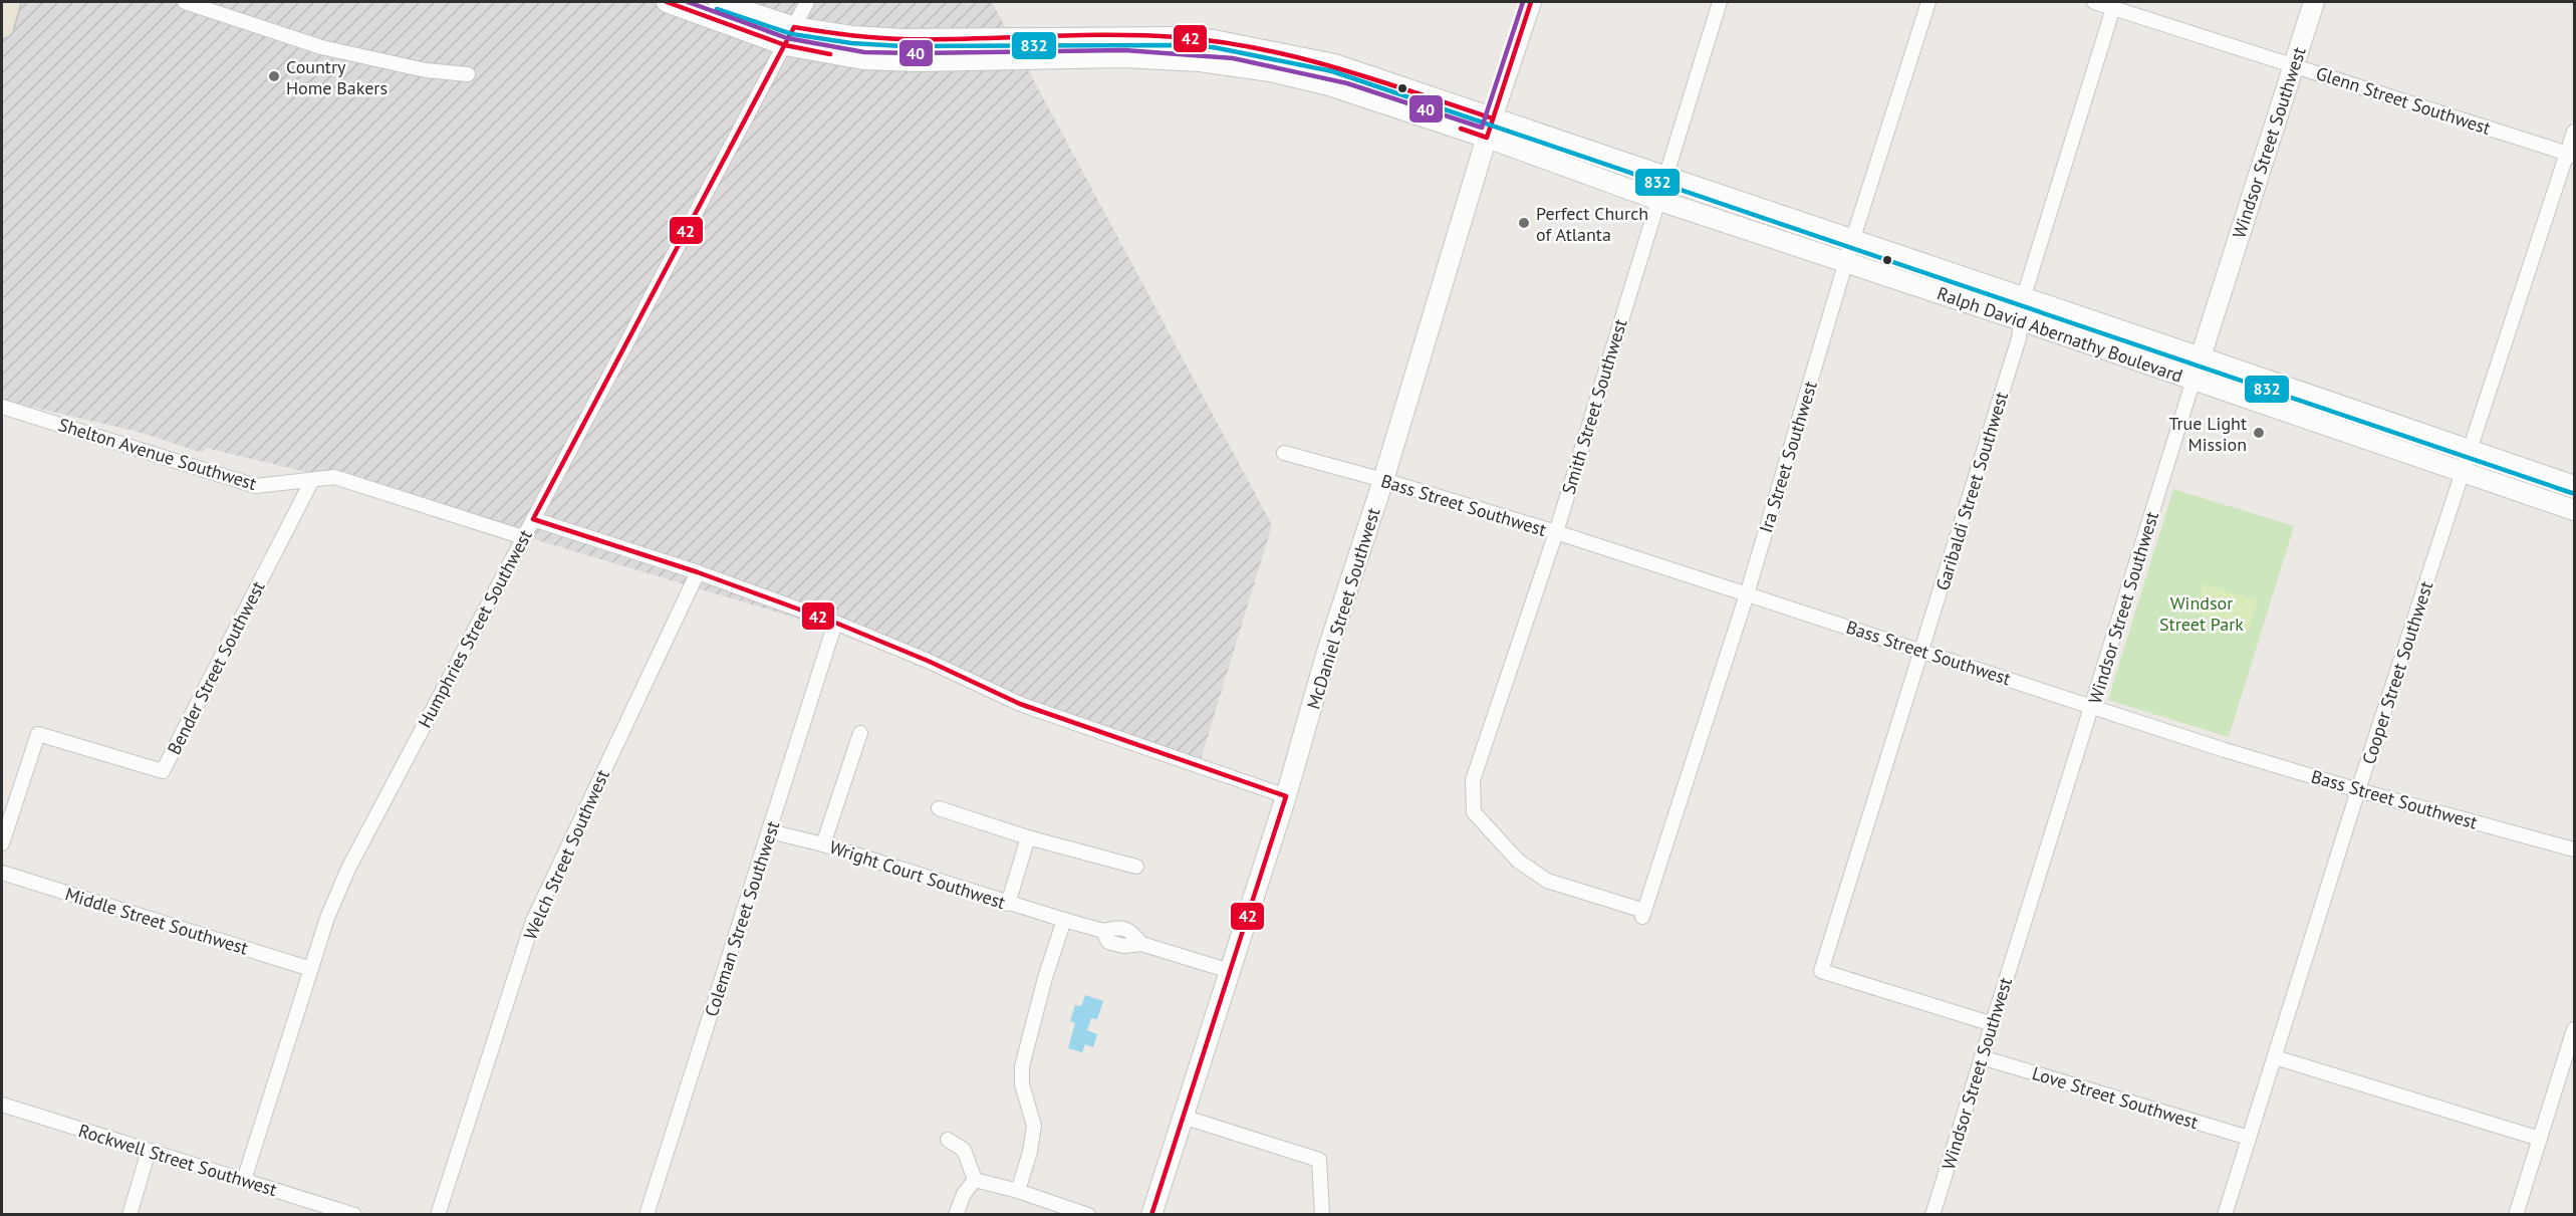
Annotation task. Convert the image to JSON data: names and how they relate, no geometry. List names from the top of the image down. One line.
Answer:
{"streets":{"main road":["Windsor Street Southwest","Ralph David Abernathy Boulevard","McDaniel Street Southwest"],"street":["Glenn Street Southwest","Smith Street Southwest","Shelton Avenue Southwest","Ira Street Southwest","Garibaldi Street Southwest","Bass Street Southwest","Humphries Street Southwest","Bender Street Southwest","Cooper Street Southwest","Welch Street Southwest","Wright Court Southwest","Coleman Street Southwest","Middle Street Southwest","Love Street Southwest","Rockwell Street Southwest"]},"crossings":[["Glenn Street Southwest","Windsor Street Southwest"],["Glenn Street Southwest","Garibaldi Street Southwest"],["Glenn Street Southwest","Cooper Street Southwest"],["Windsor Street Southwest","Ralph David Abernathy Boulevard"],["Windsor Street Southwest","Garibaldi Street Southwest"],["Windsor Street Southwest","Bass Street Southwest"],["Windsor Street Southwest","Love Street Southwest"],["Ralph David Abernathy Boulevard","Smith Street Southwest"],["Ralph David Abernathy Boulevard","Ira Street Southwest"],["Ralph David Abernathy Boulevard","Garibaldi Street Southwest"],["Ralph David Abernathy Boulevard","McDaniel Street Southwest"],["Ralph David Abernathy Boulevard","Humphries Street Southwest"],["Ralph David Abernathy Boulevard","Cooper Street Southwest"],["Smith Street Southwest","Ira Street Southwest"],["Smith Street Southwest","Bass Street Southwest"],["Shelton Avenue Southwest","Humphries Street Southwest"],["Shelton Avenue Southwest","Bender Street Southwest"],["Ira Street Southwest","Bass Street Southwest"],["Garibaldi Street Southwest","Bass Street Southwest"],["Bass Street Southwest","McDaniel Street Southwest"],["Bass Street Southwest","Cooper Street Southwest"],["McDaniel Street Southwest","Wright Court Southwest"],["Humphries Street Southwest","Middle Street Southwest"],["Humphries Street Southwest","Rockwell Street Southwest"],["Cooper Street Southwest","Love Street Southwest"],["Wright Court Southwest","Coleman Street Southwest"]],"parks":["Windsor Street Park"],"places":["Country Home Bakers","Perfect Church of Atlanta","True Light Mission"],"lines":["transit line 42","transit line 40","transit line 832"]}
